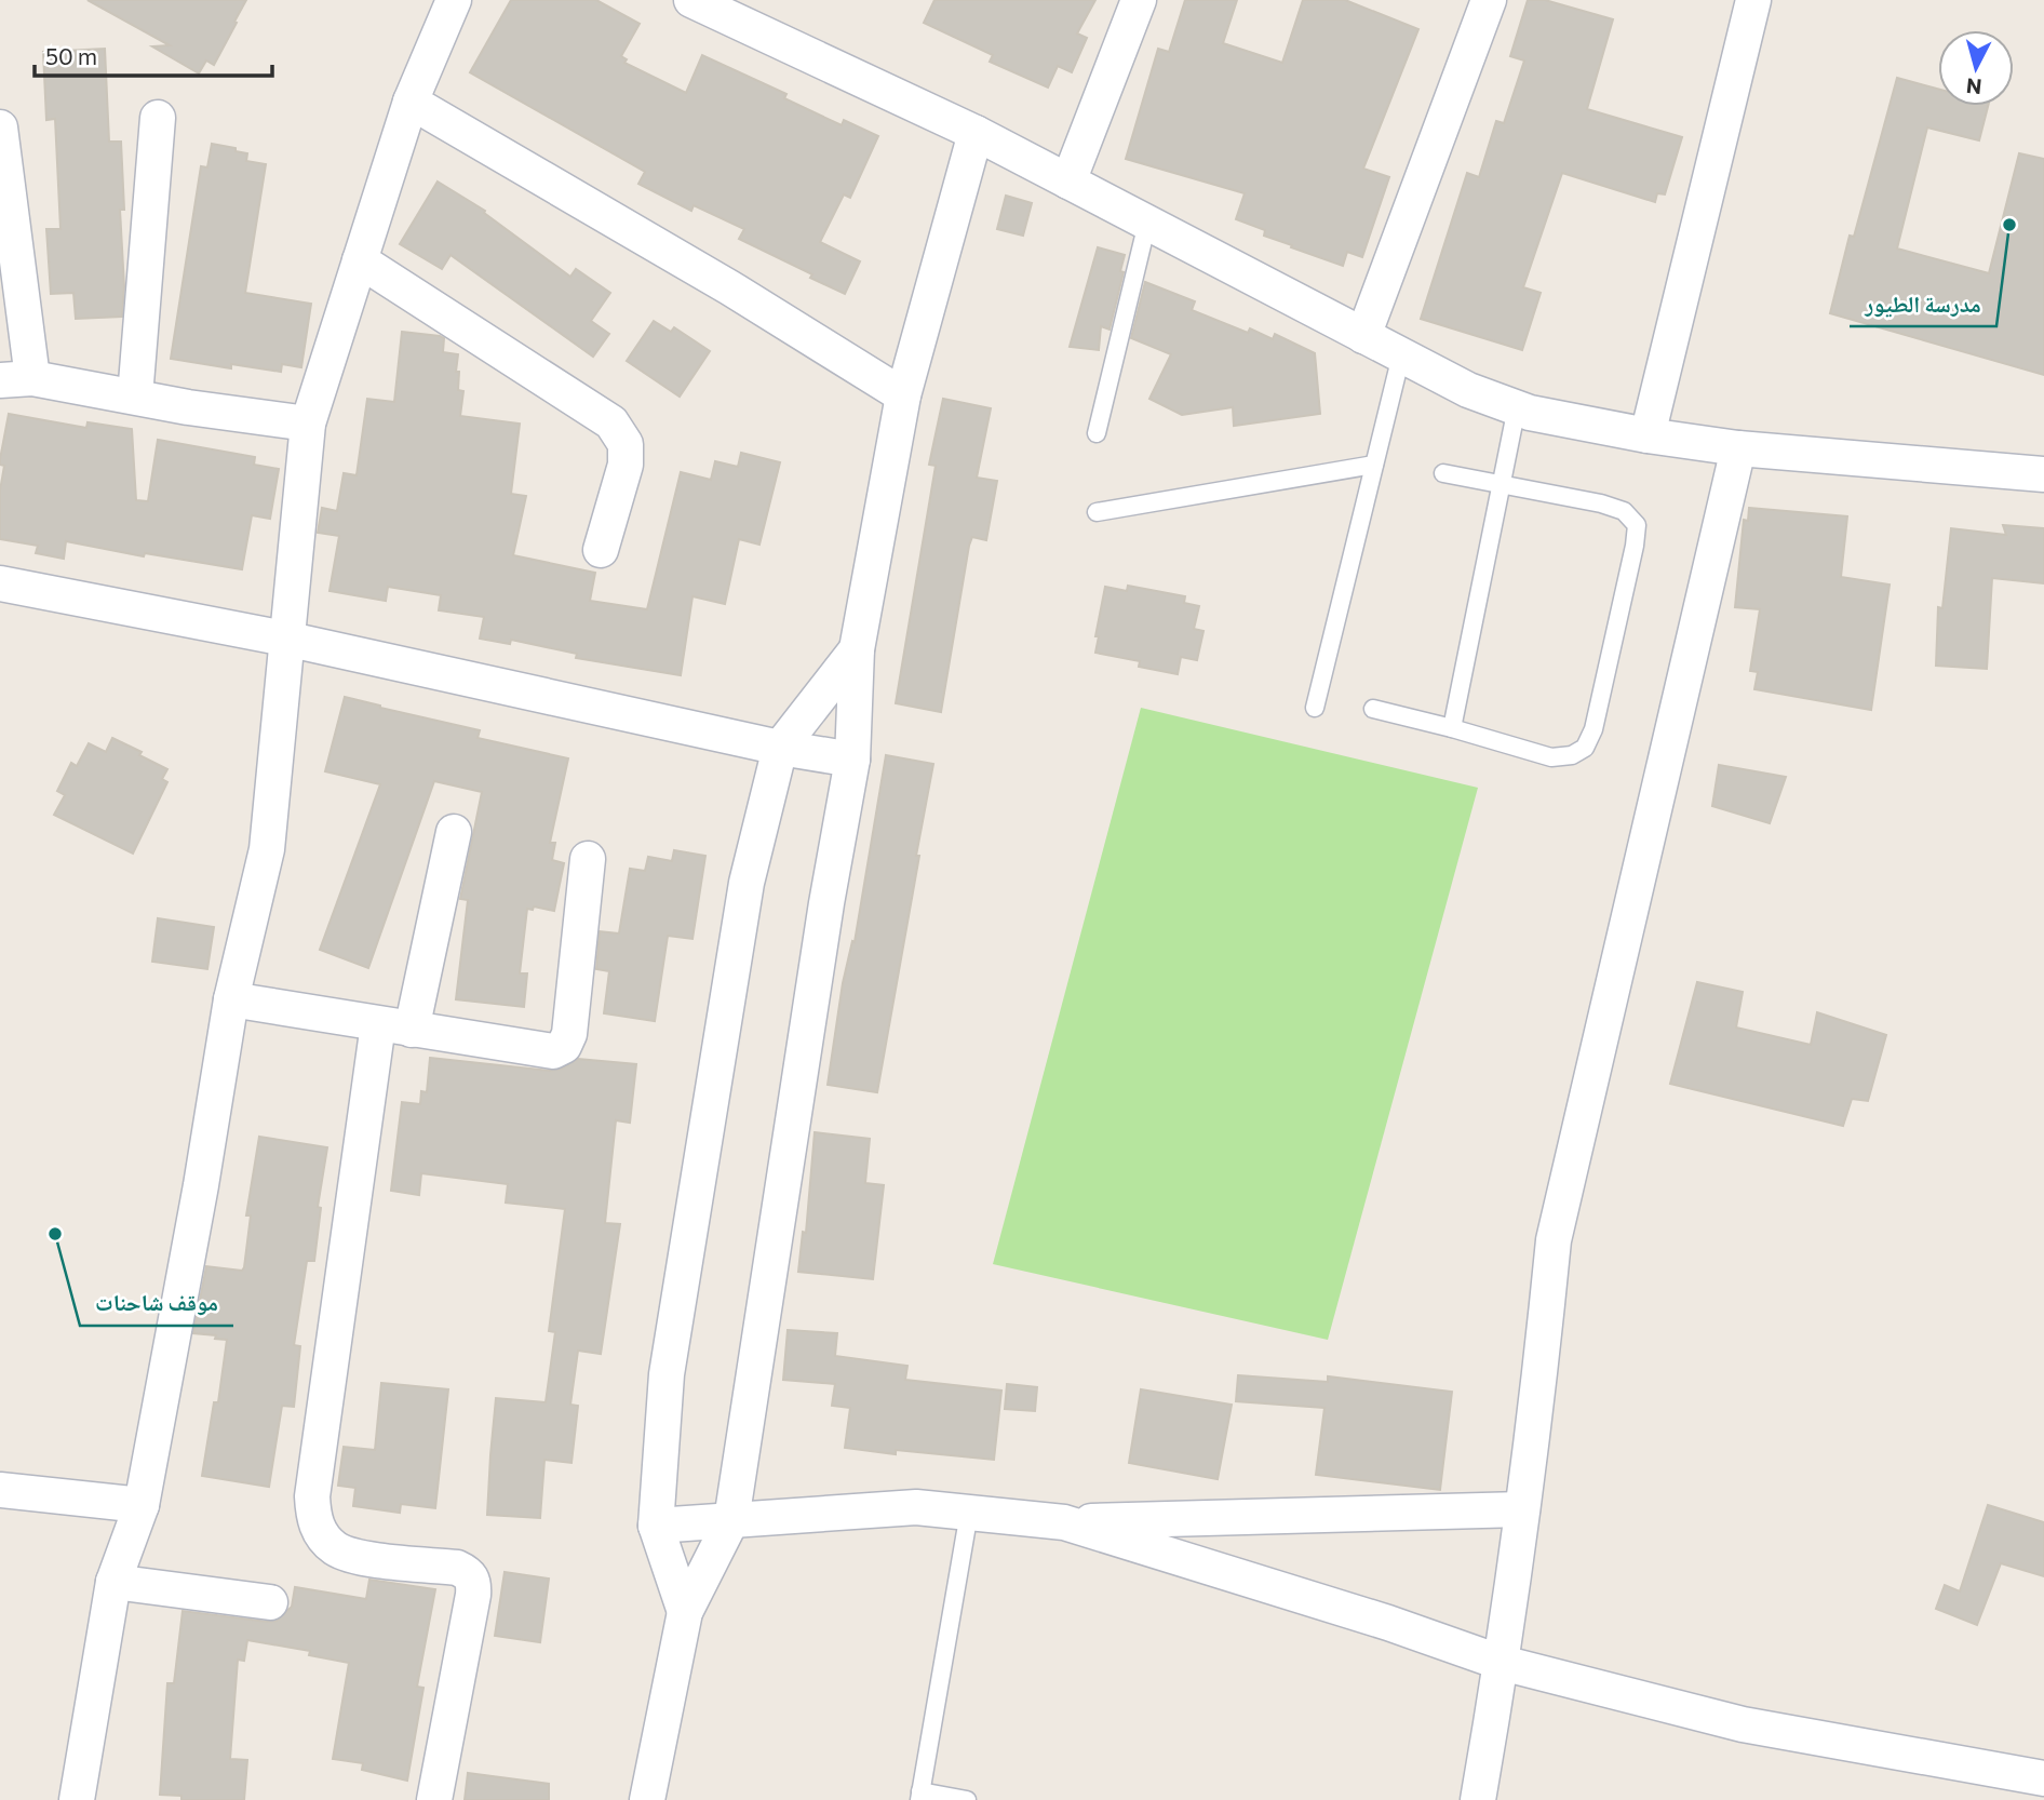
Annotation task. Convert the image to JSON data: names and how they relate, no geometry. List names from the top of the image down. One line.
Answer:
{"places":["مدرسة الطيور","موقف شاحنات"],"scale_bar":"50 m","north":"bottom"}
